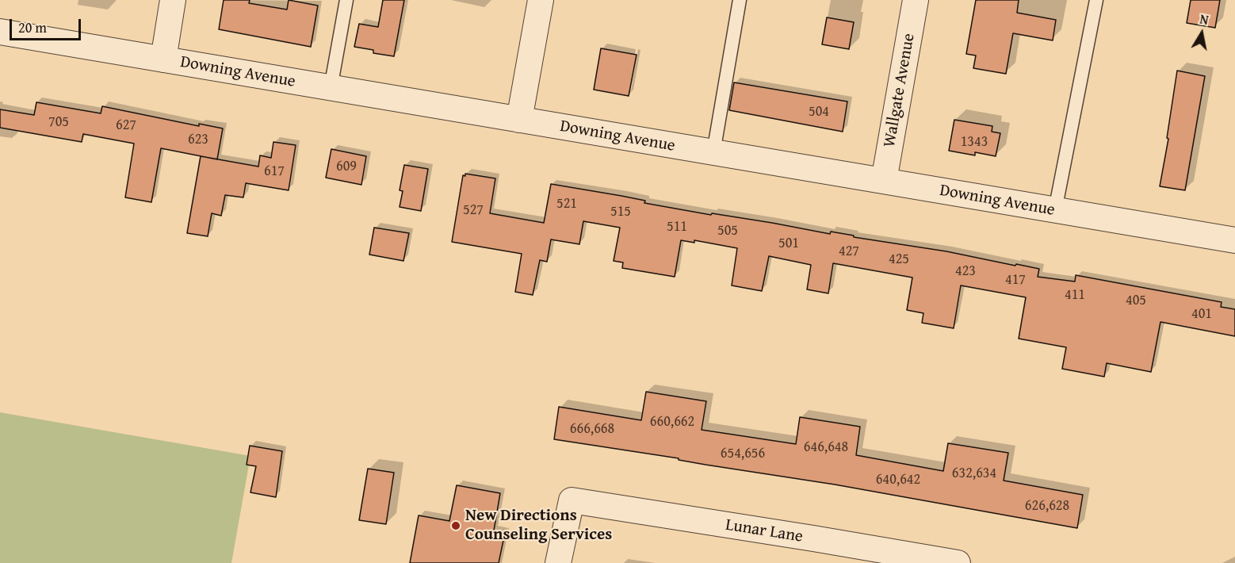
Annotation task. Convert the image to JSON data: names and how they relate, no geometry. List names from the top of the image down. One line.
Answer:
{"streets":{"street":["Downing Avenue","Wallgate Avenue","Lunar Lane"]},"crossings":[["Downing Avenue","Wallgate Avenue"]],"places":["New Directions Counseling Services"],"house_numbers":["504","705","627","623","1343","609","617","521","527","515","511","505","501","427","425","423","417","411","405","401","660,662","666,668","646,648","654,656","632,634","640,642","626,628"],"scale_bar":"20 m","north":"top"}
